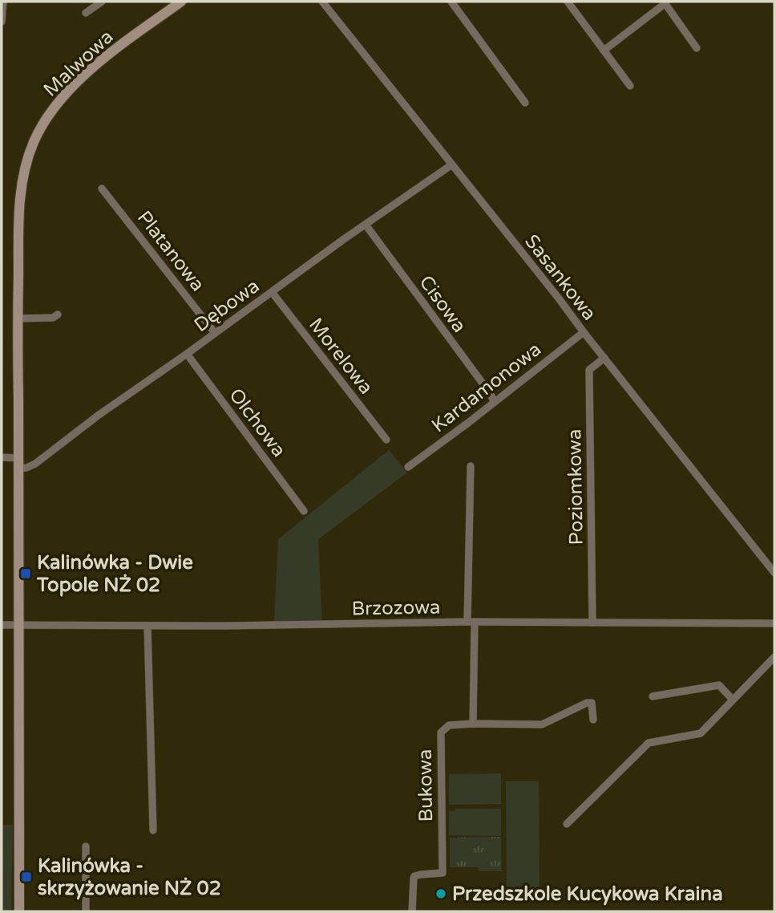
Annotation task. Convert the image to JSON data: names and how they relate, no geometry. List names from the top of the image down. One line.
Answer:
{"streets":{"street":["Malwowa","Platanowa","Sasankowa","Cisowa","Dębowa","Morelowa","Kardamonowa","Olchowa","Poziomkowa","Brzozowa","Bukowa"]},"crossings":[["Malwowa","Dębowa"],["Malwowa","Brzozowa"],["Platanowa","Dębowa"],["Sasankowa","Dębowa"],["Sasankowa","Kardamonowa"],["Sasankowa","Poziomkowa"],["Cisowa","Dębowa"],["Cisowa","Kardamonowa"],["Dębowa","Morelowa"],["Dębowa","Olchowa"],["Poziomkowa","Brzozowa"]],"places":{"transit":["Kalinówka - Dwie Topole NŻ 02","Kalinówka - skrzyżowanie NŻ 02"],"other":["Przedszkole Kucykowa Kraina"]}}
